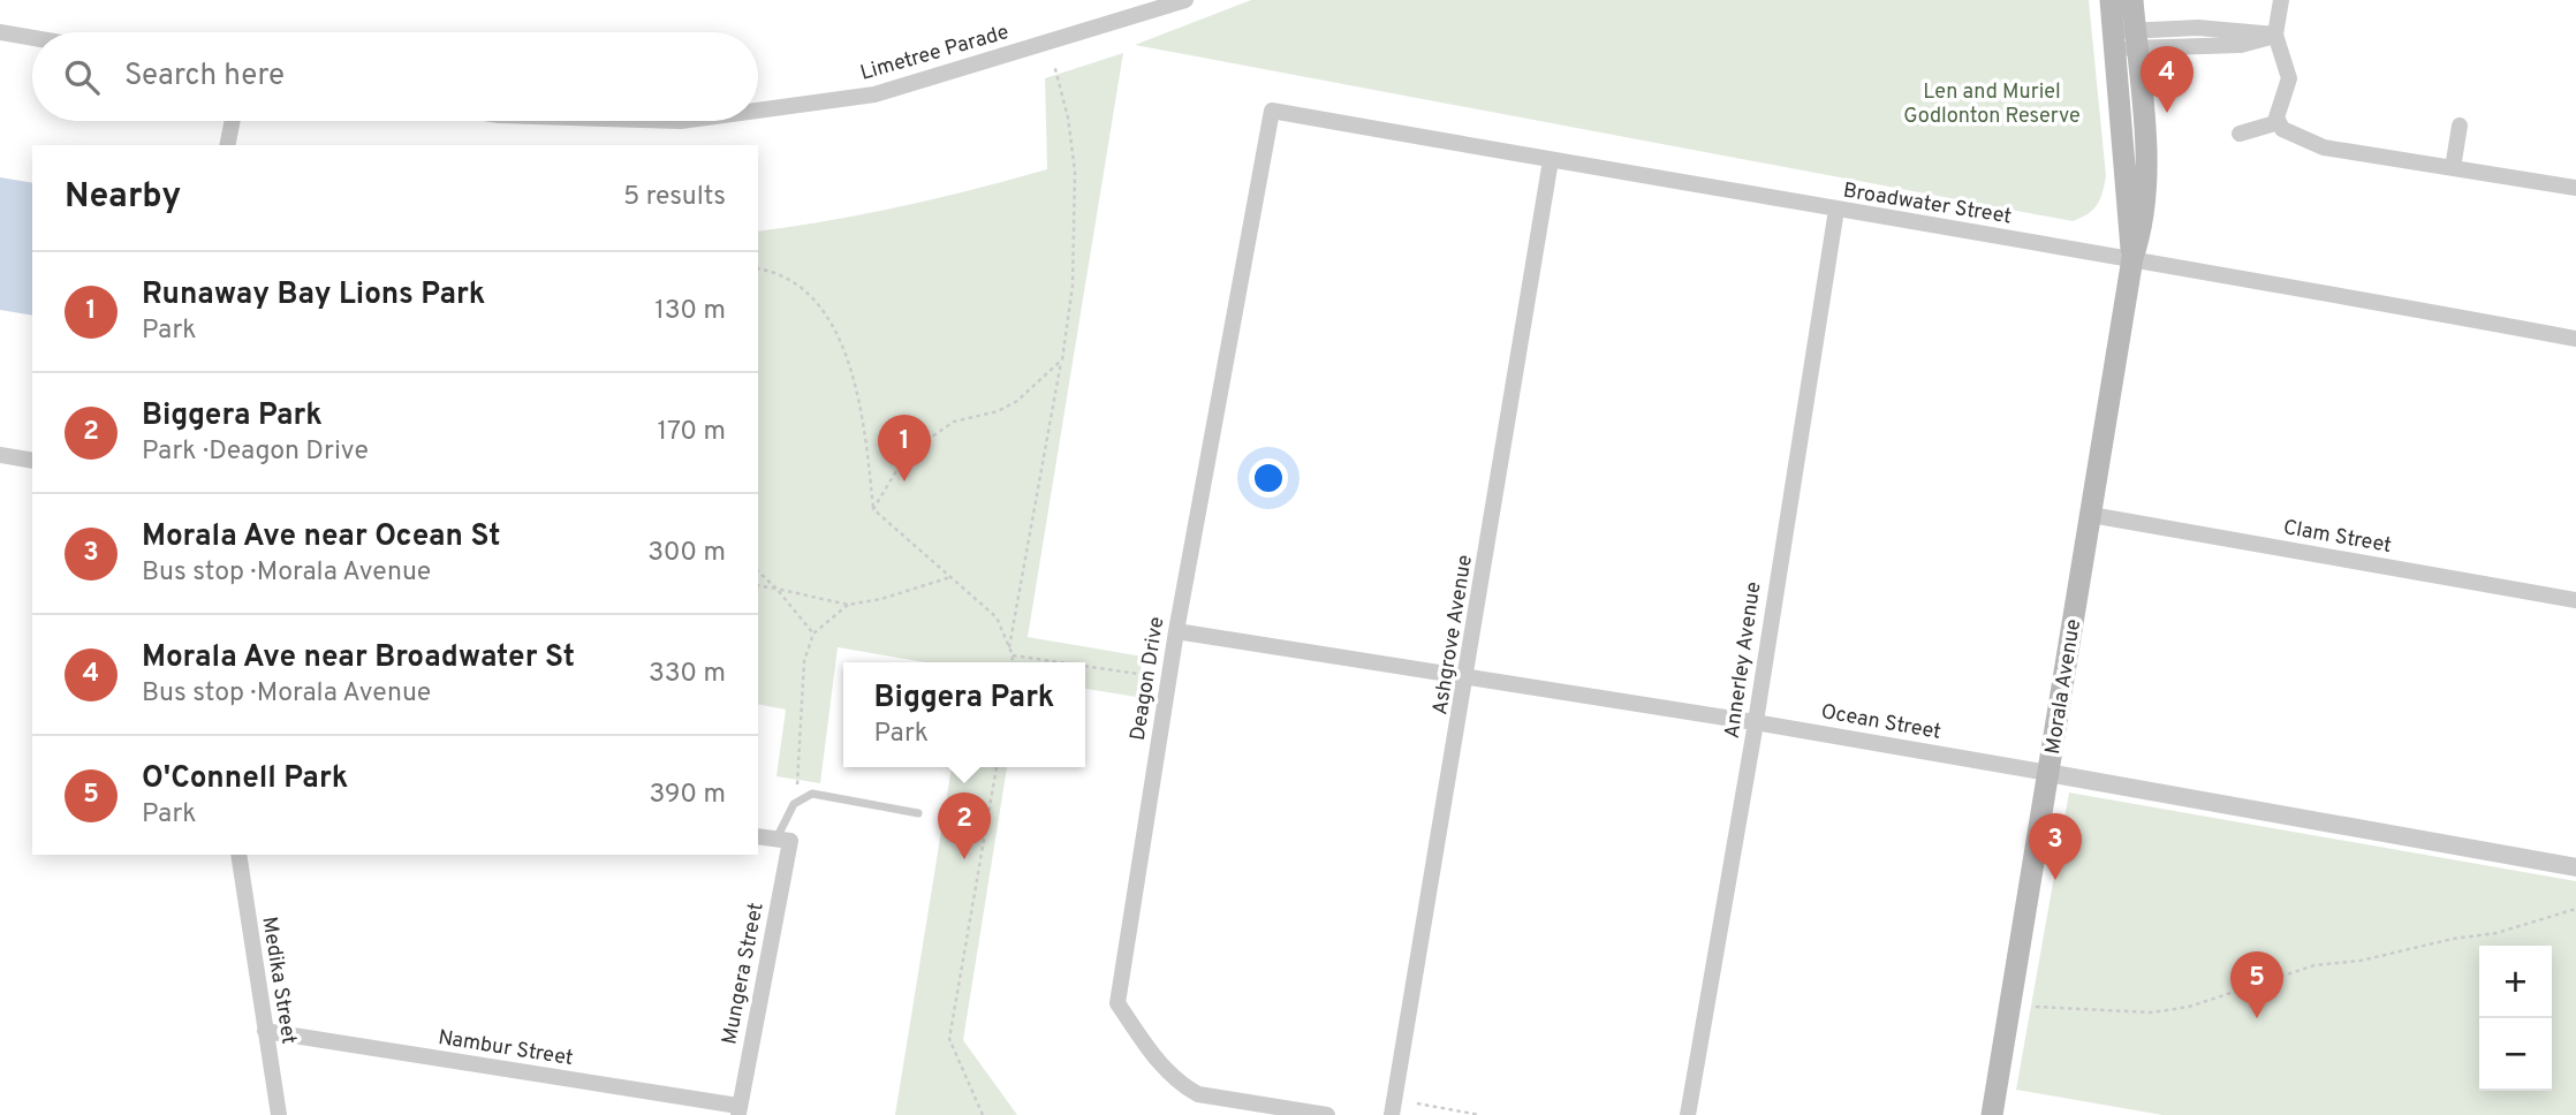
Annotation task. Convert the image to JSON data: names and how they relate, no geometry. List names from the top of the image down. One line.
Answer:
{"streets":{"main road":["Morala Avenue"],"street":["Limetree Parade","Broadwater Street","Clam Street","Ashgrove Avenue","Annerley Avenue","Deagon Drive","Ocean Street","Mungera Street","Medika Street","Nambur Street"]},"crossings":[["Broadwater Street","Ashgrove Avenue"],["Broadwater Street","Annerley Avenue"],["Broadwater Street","Deagon Drive"],["Broadwater Street","Morala Avenue"],["Clam Street","Morala Avenue"],["Ashgrove Avenue","Ocean Street"],["Annerley Avenue","Ocean Street"],["Deagon Drive","Ocean Street"],["Morala Avenue","Ocean Street"],["Mungera Street","Nambur Street"],["Medika Street","Nambur Street"]],"parks":["Len and Muriel Godlonton Reserve"],"page":{"search":"Search here","pins":["4","1","2","3","5"],"heading":["Nearby","5 results"],"list":[{"mark":"1","name":"Runaway Bay Lions Park","note":"Park","value":"130 m"},{"mark":"2","name":"Biggera Park","note":"Park · Deagon Drive","value":"170 m"},{"mark":"3","name":"Morala Ave near Ocean St","note":"Bus stop · Morala Avenue","value":"300 m"},{"mark":"4","name":"Morala Ave near Broadwater St","note":"Bus stop · Morala Avenue","value":"330 m"},{"mark":"5","name":"O'Connell Park","note":"Park","value":"390 m"}],"popup":["Biggera Park","Park"],"map_buttons":["+","−"]}}
